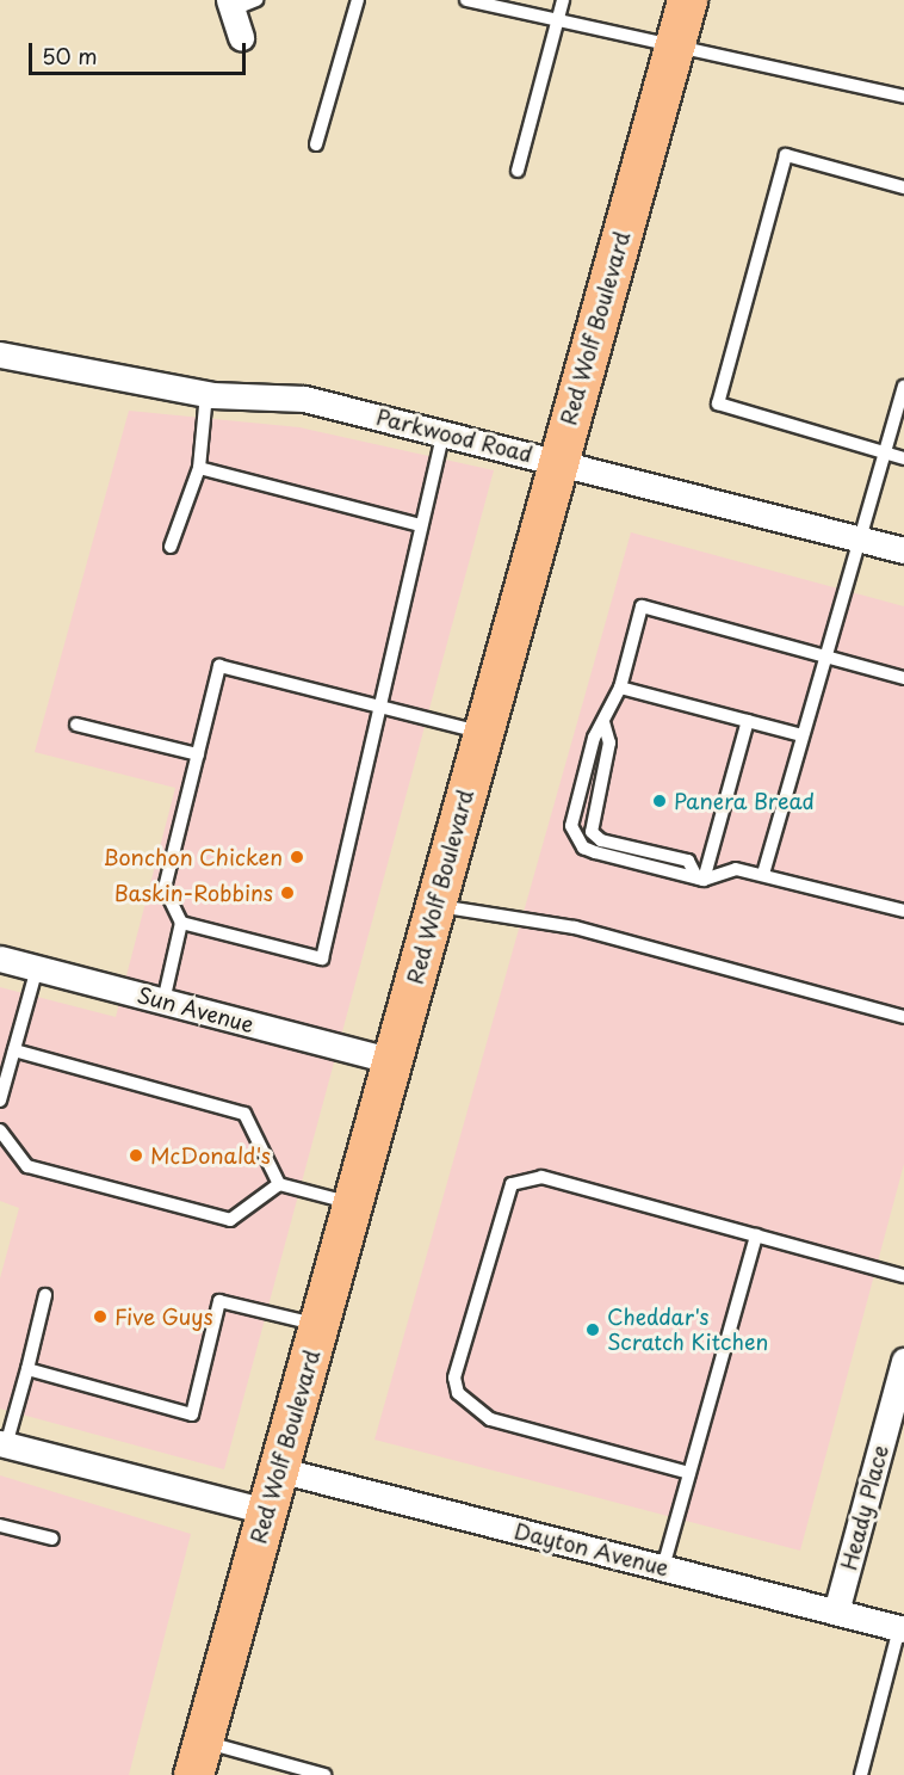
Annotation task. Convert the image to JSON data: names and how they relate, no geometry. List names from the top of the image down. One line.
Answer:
{"streets":{"highway":["Red Wolf Boulevard"],"street":["Parkwood Road","Sun Avenue","Heady Place","Dayton Avenue"]},"crossings":[["Red Wolf Boulevard","Parkwood Road"],["Red Wolf Boulevard","Sun Avenue"],["Red Wolf Boulevard","Dayton Avenue"],["Heady Place","Dayton Avenue"]],"places":["Panera Bread","Bonchon Chicken","Baskin-Robbins","McDonald's","Five Guys","Cheddar's Scratch Kitchen"],"scale_bar":"50 m"}
